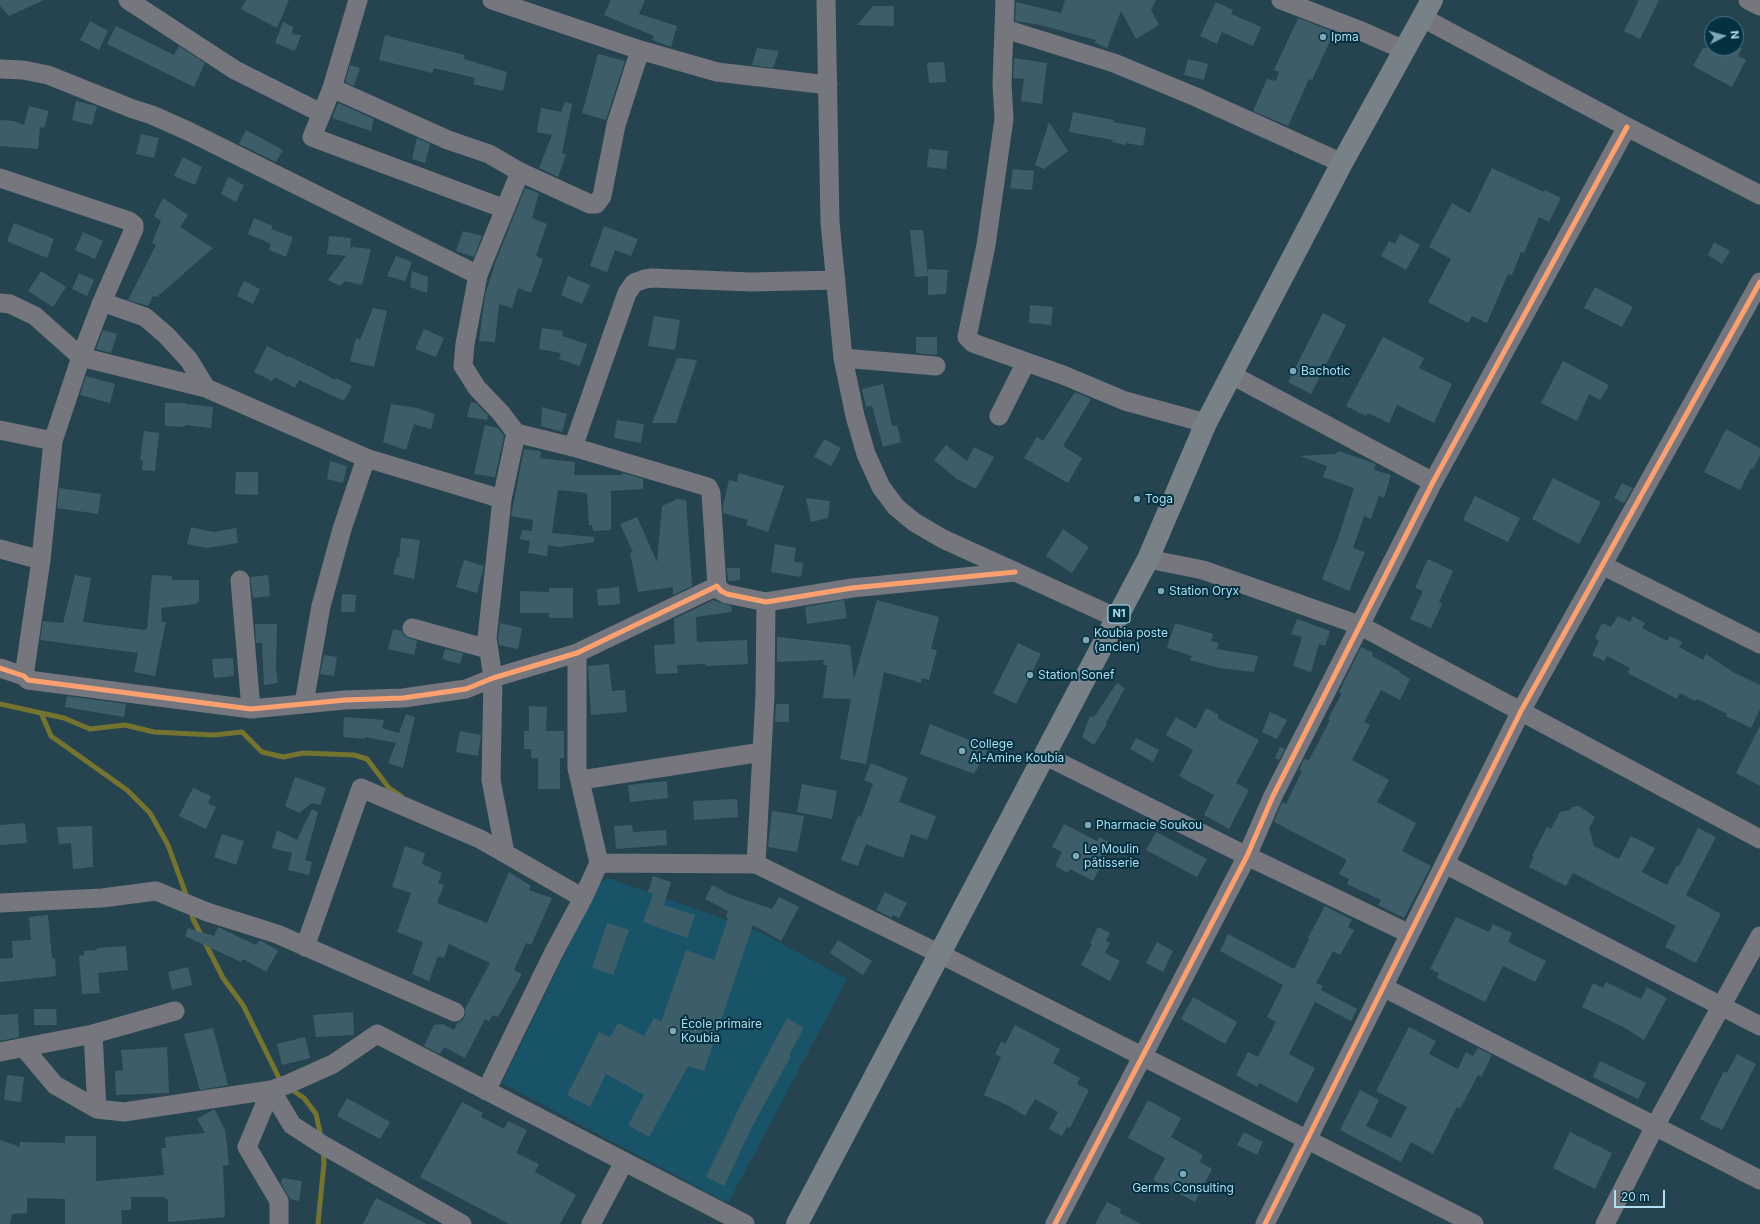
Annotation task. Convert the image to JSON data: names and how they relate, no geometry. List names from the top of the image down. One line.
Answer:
{"streets":{"main road":["N1"]},"places":["Ipma","Bachotic","Toga","Station Oryx","Koubia poste (ancien)","Station Sonef","College Al-Amine Koubia","Pharmacie Soukou","Le Moulin pâtisserie","École primaire Koubia","Germs Consulting"],"scale_bar":"20 m","north":"right"}
